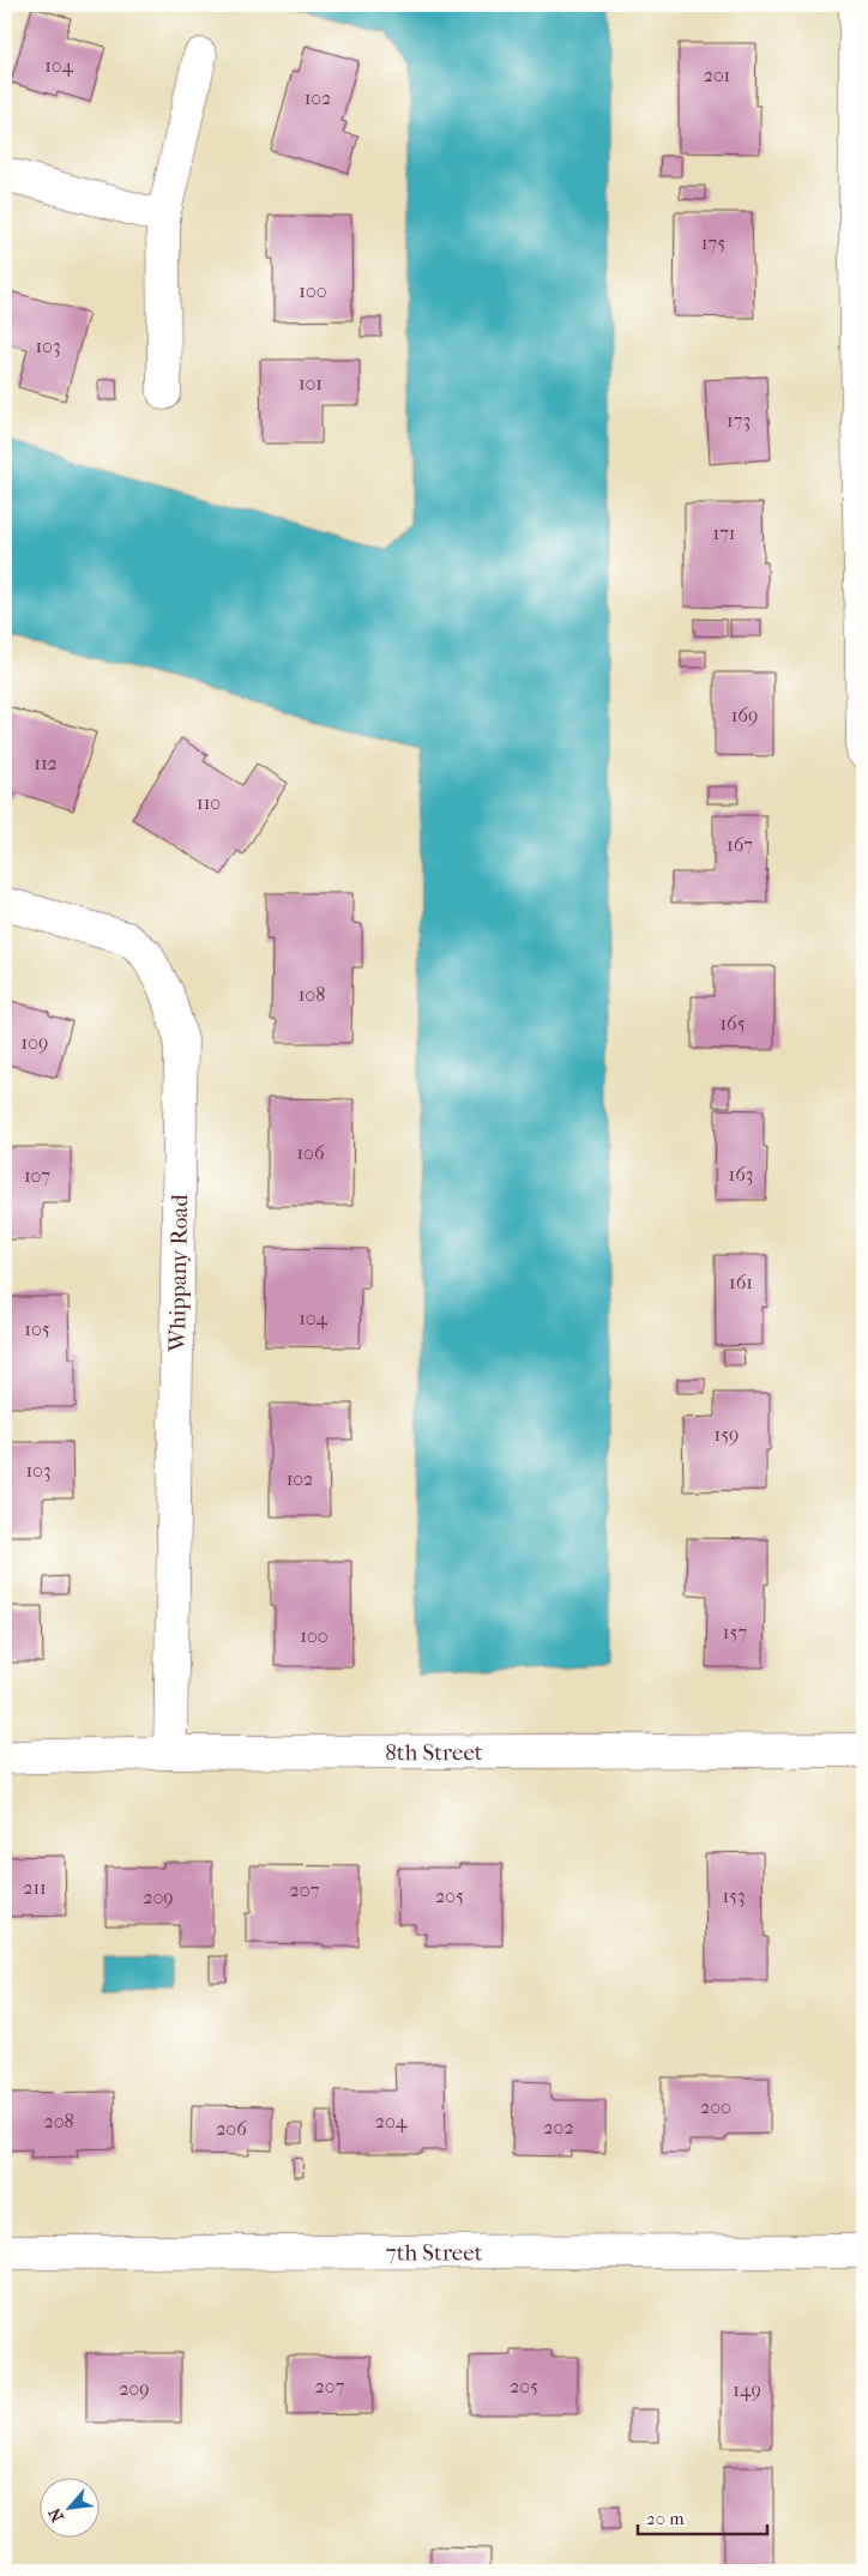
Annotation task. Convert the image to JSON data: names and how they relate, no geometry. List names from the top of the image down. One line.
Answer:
{"streets":{"street":["Whippany Road","8th Street","7th Street"]},"crossings":[["Whippany Road","8th Street"]],"house_numbers":["104","201","102","175","100","103","101","173","171","169","112","110","167","108","165","109","106","163","107","161","104","105","159","103","102","157","100","211","207","205","153","209","200","208","204","202","206","207","205","209","149"],"scale_bar":"20 m","north":"bottom left"}
